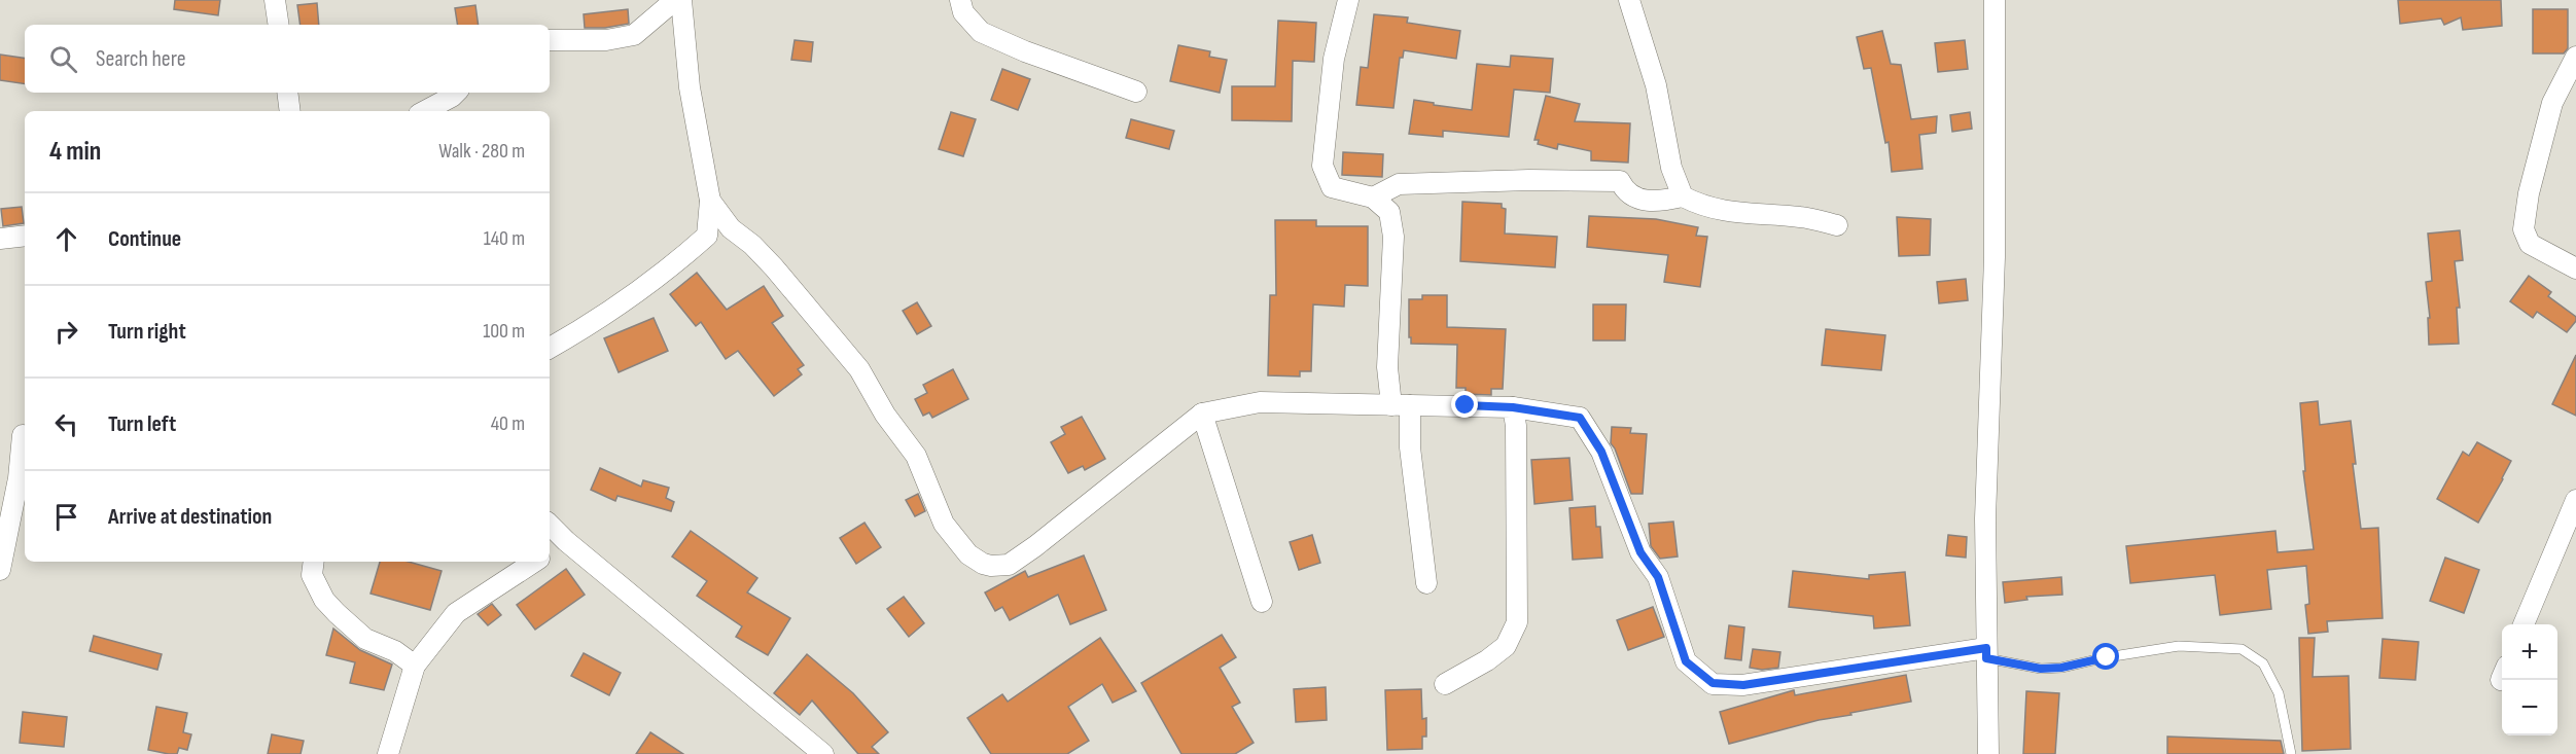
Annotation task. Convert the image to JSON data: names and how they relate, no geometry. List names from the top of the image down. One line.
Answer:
{"page":{"search":"Search here","heading":["4 min","Walk · 280 m"],"list":[["Continue","140 m"],["Turn right","100 m"],["Turn left","40 m"],"Arrive at destination"],"map_buttons":["+","−"]}}
